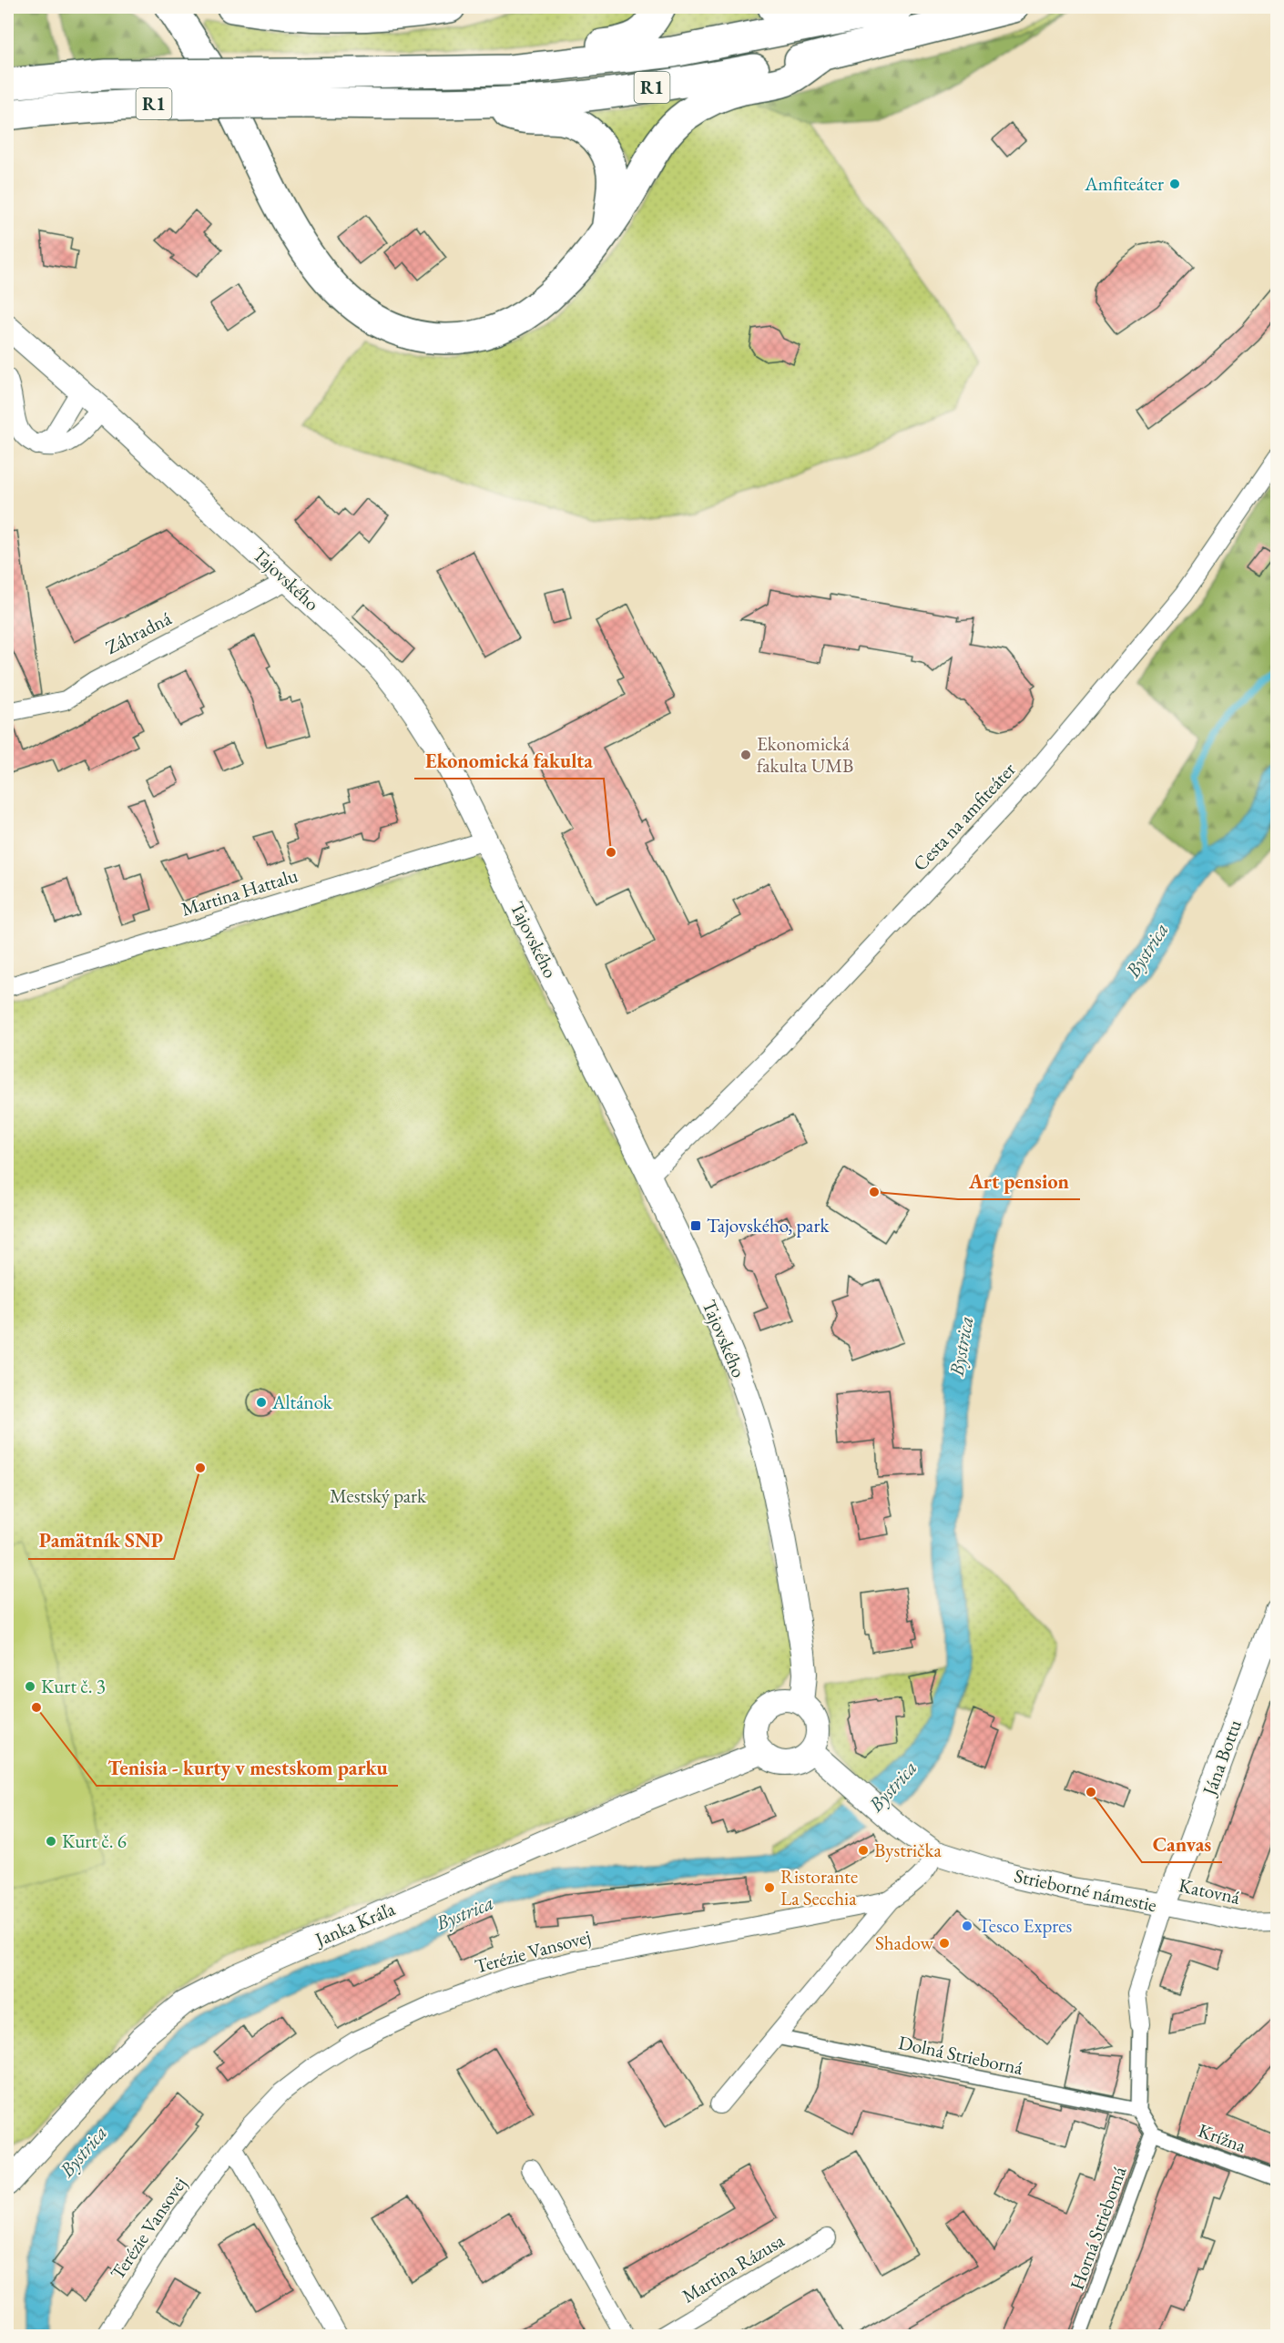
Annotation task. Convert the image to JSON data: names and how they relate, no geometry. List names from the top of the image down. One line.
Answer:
{"streets":{"highway":["R1"],"street":["Tajovského","Záhradná","Cesta na amfiteáter","Martina Hattalu","Jána Bottu","Strieborné námestie","Katovná","Janka Kráľa","Terézie Vansovej","Dolná Strieborná","Krížna","Horná Strieborná","Martina Rázusa"]},"crossings":[["Tajovského","Záhradná"],["Tajovského","Cesta na amfiteáter"],["Tajovského","Martina Hattalu"],["Tajovského","Strieborné námestie"],["Tajovského","Janka Kráľa"],["Jána Bottu","Strieborné námestie"],["Jána Bottu","Katovná"],["Strieborné námestie","Katovná"],["Strieborné námestie","Janka Kráľa"],["Strieborné námestie","Terézie Vansovej"],["Strieborné námestie","Dolná Strieborná"],["Terézie Vansovej","Dolná Strieborná"],["Krížna","Horná Strieborná"]],"water":["Bystrica"],"parks":["Mestský park"],"places":{"other":["Amfiteáter","Ekonomická fakulta UMB","Ekonomická fakulta","Art pension","Altánok","Pamätník SNP","Kurt č. 3","Tenisia - kurty v mestskom parku","Canvas","Kurt č. 6","Bystrička","Ristorante La Secchia","Tesco Expres","Shadow"],"transit":["Tajovského, park"]}}
